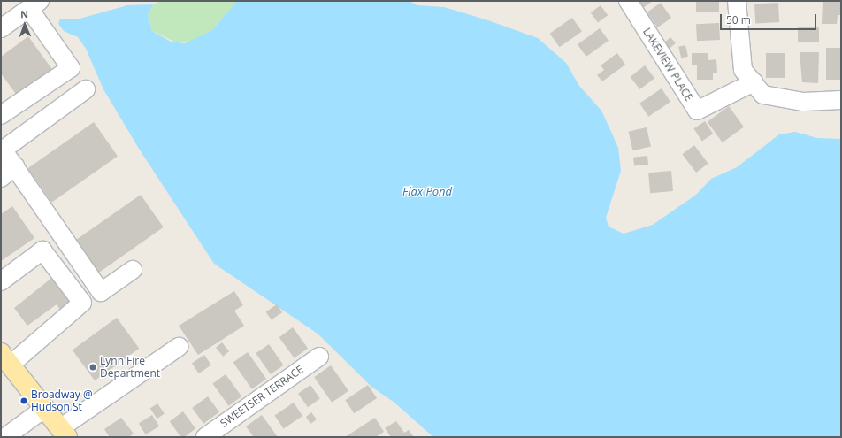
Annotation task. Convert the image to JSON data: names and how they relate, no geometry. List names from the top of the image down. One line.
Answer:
{"streets":{"street":["LAKEVIEW PLACE","SWEETSER TERRACE"]},"water":["Flax Pond"],"places":["Lynn Fire Department","Broadway @ Hudson St"],"scale_bar":"50 m","north":"top"}
